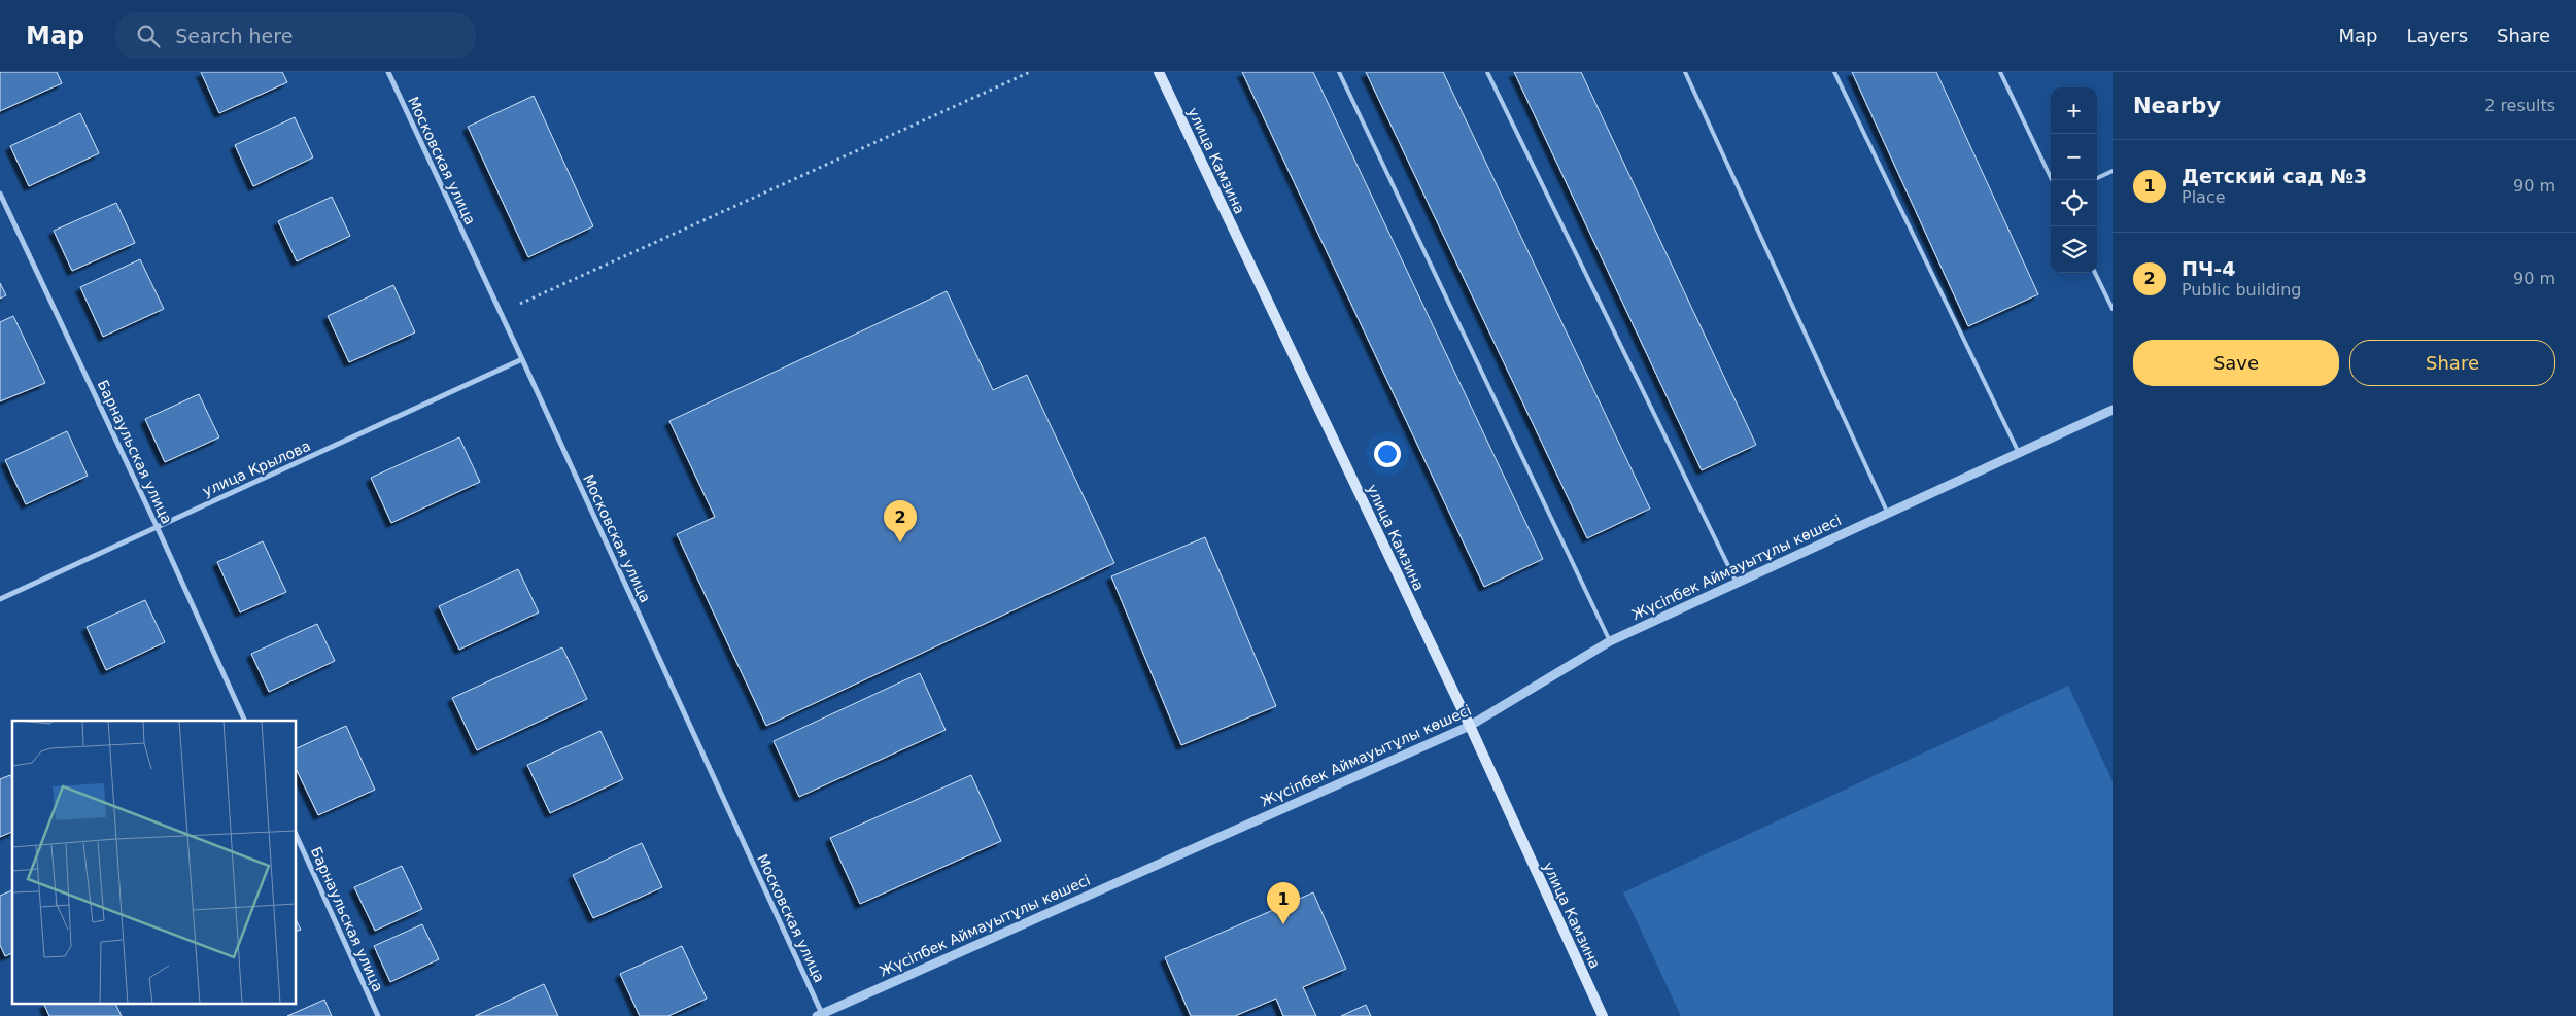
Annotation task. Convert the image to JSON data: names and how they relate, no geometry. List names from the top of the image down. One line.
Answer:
{"streets":{"main road":["улица Камзина"],"street":["Московская улица","Барнаульская улица","улица Крылова","Жүсіпбек Аймауытұлы көшесі"]},"crossings":[["Московская улица","улица Крылова"],["Московская улица","Жүсіпбек Аймауытұлы көшесі"],["улица Камзина","Жүсіпбек Аймауытұлы көшесі"],["Барнаульская улица","улица Крылова"]],"page":{"header":"Map","search":"Search here","nav":["Map","Layers","Share"],"heading":["Nearby","2 results"],"map_buttons":["+","−"],"list":[{"mark":"1","name":"Детский сад №3","note":"Place","value":"90 m"},{"mark":"2","name":"ПЧ-4","note":"Public building","value":"90 m"}],"buttons":["Save","Share"],"pins":["2","1"]}}
